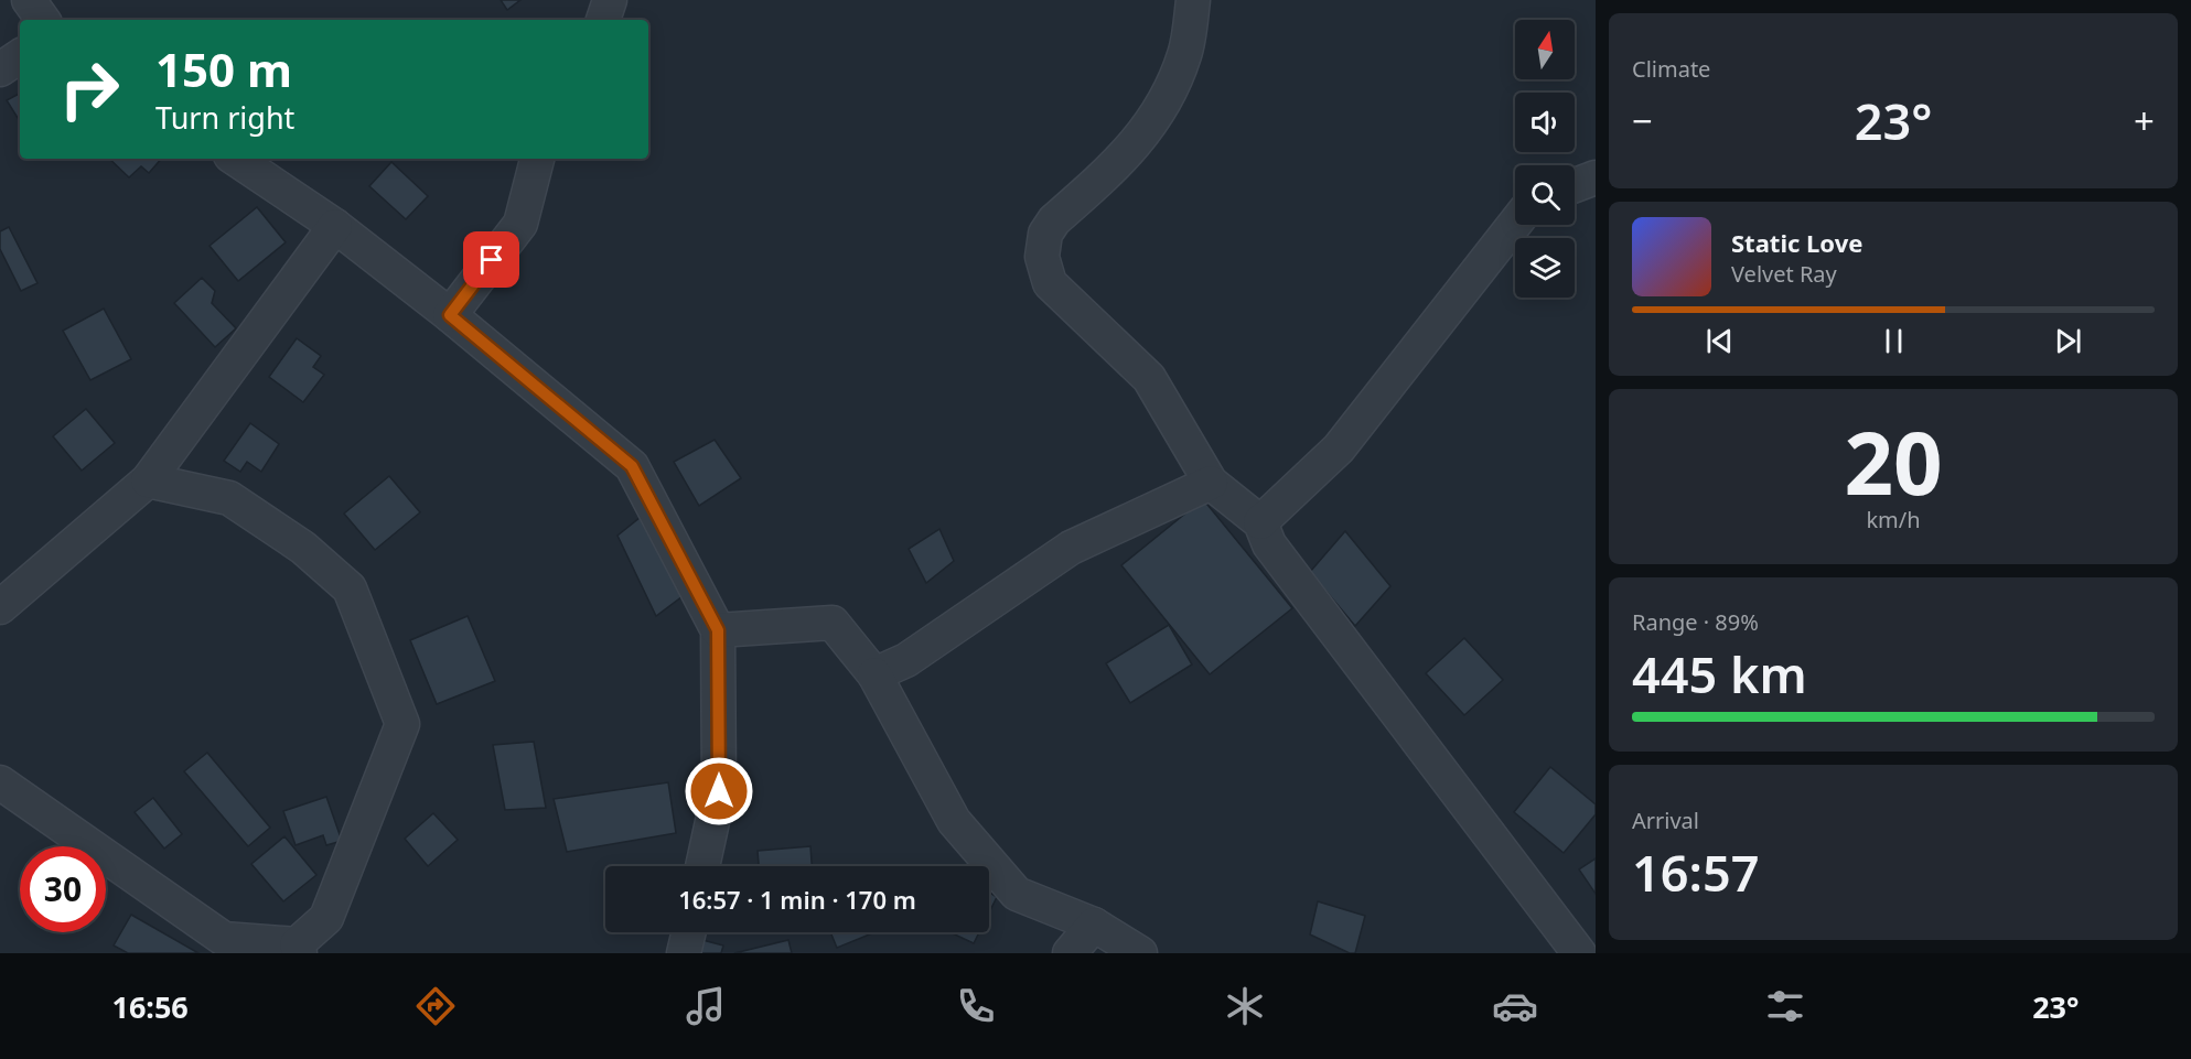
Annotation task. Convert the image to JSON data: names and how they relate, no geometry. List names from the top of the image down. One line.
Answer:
{"north":"top","page":{"tile":["Climate",["20","km/h"],["Range · 89%","445 km"],["Arrival","16:57"]],"turn":["150 m","Turn right"],"heat":["−","23°","+"],"song":["Static Love","Velvet Ray"],"limit":"30","trip":"16:57 · 1 min · 170 m","tabs":["16:56","23°"]}}
